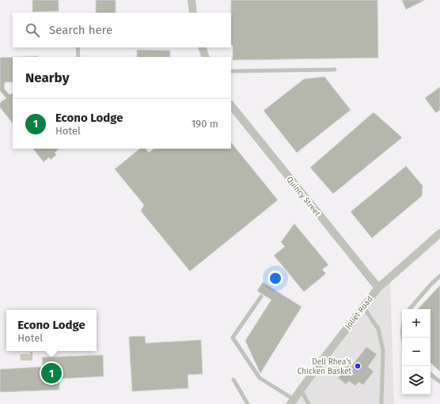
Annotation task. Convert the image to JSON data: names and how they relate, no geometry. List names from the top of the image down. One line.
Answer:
{"streets":{"street":["Quincy Street","Joliet Road"]},"crossings":[["Quincy Street","Joliet Road"]],"places":["Dell Rhea's Chicken Basket"],"page":{"search":"Search here","heading":"Nearby","list":[{"mark":"1","name":"Econo Lodge","note":"Hotel","value":"190 m"}],"map_buttons":["+","−"],"popup":["Econo Lodge","Hotel"],"pins":"1"}}
